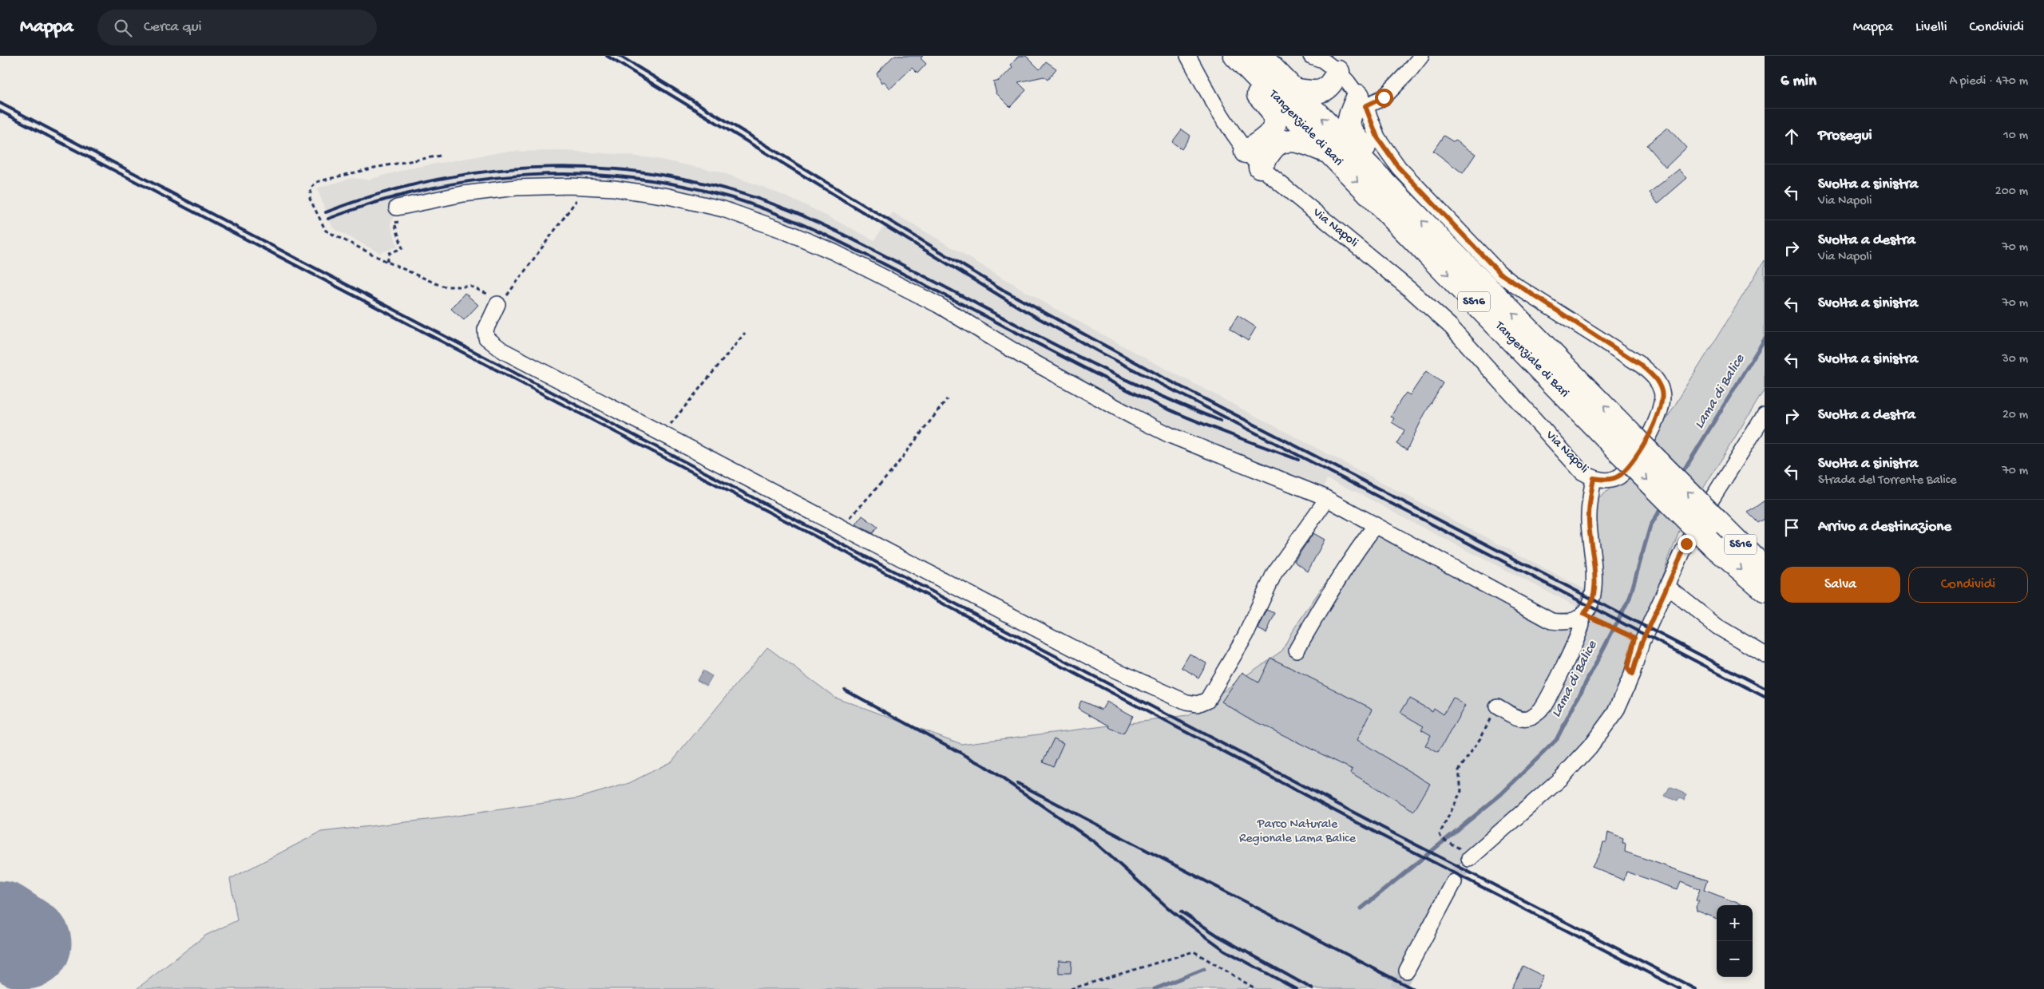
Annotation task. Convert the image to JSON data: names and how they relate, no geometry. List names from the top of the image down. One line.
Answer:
{"streets":{"highway":["Tangenziale di Bari","SS16"],"street":["Via Napoli"]},"water":["Lama di Balice"],"parks":["Parco Naturale Regionale Lama Balice"],"page":{"header":"Mappa","search":"Cerca qui","nav":["Mappa","Livelli","Condividi"],"heading":["6 min","A piedi · 470 m"],"list":[["Prosegui","10 m"],["Svolta a sinistra","Via Napoli","200 m"],["Svolta a destra","Via Napoli","70 m"],["Svolta a sinistra","70 m"],["Svolta a sinistra","30 m"],["Svolta a destra","20 m"],["Svolta a sinistra","Strada del Torrente Balice","70 m"],"Arrivo a destinazione"],"buttons":["Salva","Condividi"],"map_buttons":["+","−"]}}
